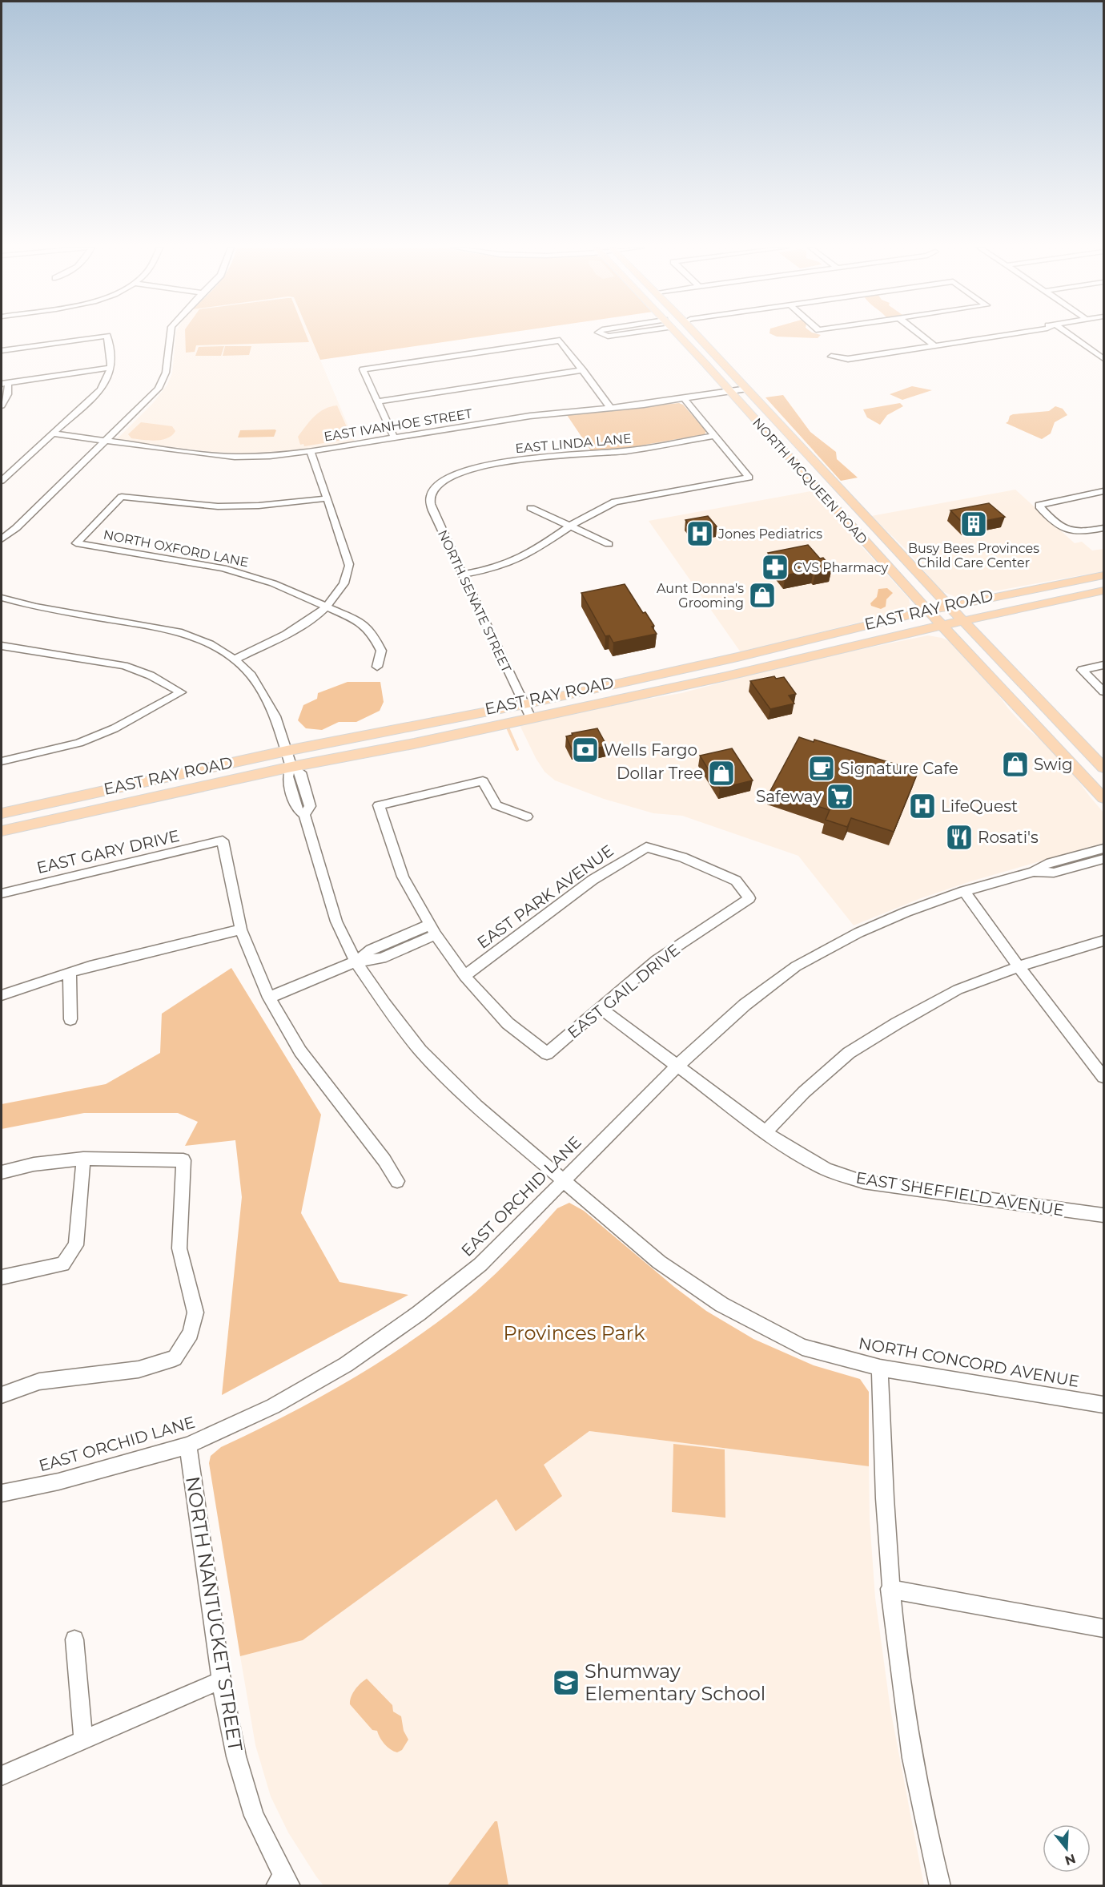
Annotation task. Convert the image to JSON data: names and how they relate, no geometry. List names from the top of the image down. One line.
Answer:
{"streets":{"main road":["NORTH MCQUEEN ROAD","EAST RAY ROAD"],"street":["EAST IVANHOE STREET","EAST LINDA LANE","NORTH OXFORD LANE","NORTH SENATE STREET","EAST GARY DRIVE","EAST PARK AVENUE","EAST GAIL DRIVE","EAST SHEFFIELD AVENUE","EAST ORCHID LANE","NORTH CONCORD AVENUE","NORTH NANTUCKET STREET"]},"crossings":[["EAST IVANHOE STREET","NORTH MCQUEEN ROAD"],["EAST LINDA LANE","NORTH SENATE STREET"],["NORTH MCQUEEN ROAD","EAST RAY ROAD"],["NORTH SENATE STREET","EAST RAY ROAD"],["EAST RAY ROAD","NORTH CONCORD AVENUE"],["EAST PARK AVENUE","EAST GAIL DRIVE"],["EAST SHEFFIELD AVENUE","EAST ORCHID LANE"],["EAST ORCHID LANE","NORTH CONCORD AVENUE"],["EAST ORCHID LANE","NORTH NANTUCKET STREET"]],"parks":["Provinces Park"],"places":{"building":["Busy Bees Provinces Child Care Center"],"hospital":["Jones Pediatrics","LifeQuest"],"pharmacy":["CVS Pharmacy"],"shop":["Aunt Donna's Grooming","Swig","Dollar Tree"],"bank":["Wells Fargo"],"cafe":["Signature Cafe"],"supermarket":["Safeway"],"restaurant":["Rosati's"],"school or university":["Shumway Elementary School"]},"north":"bottom"}
